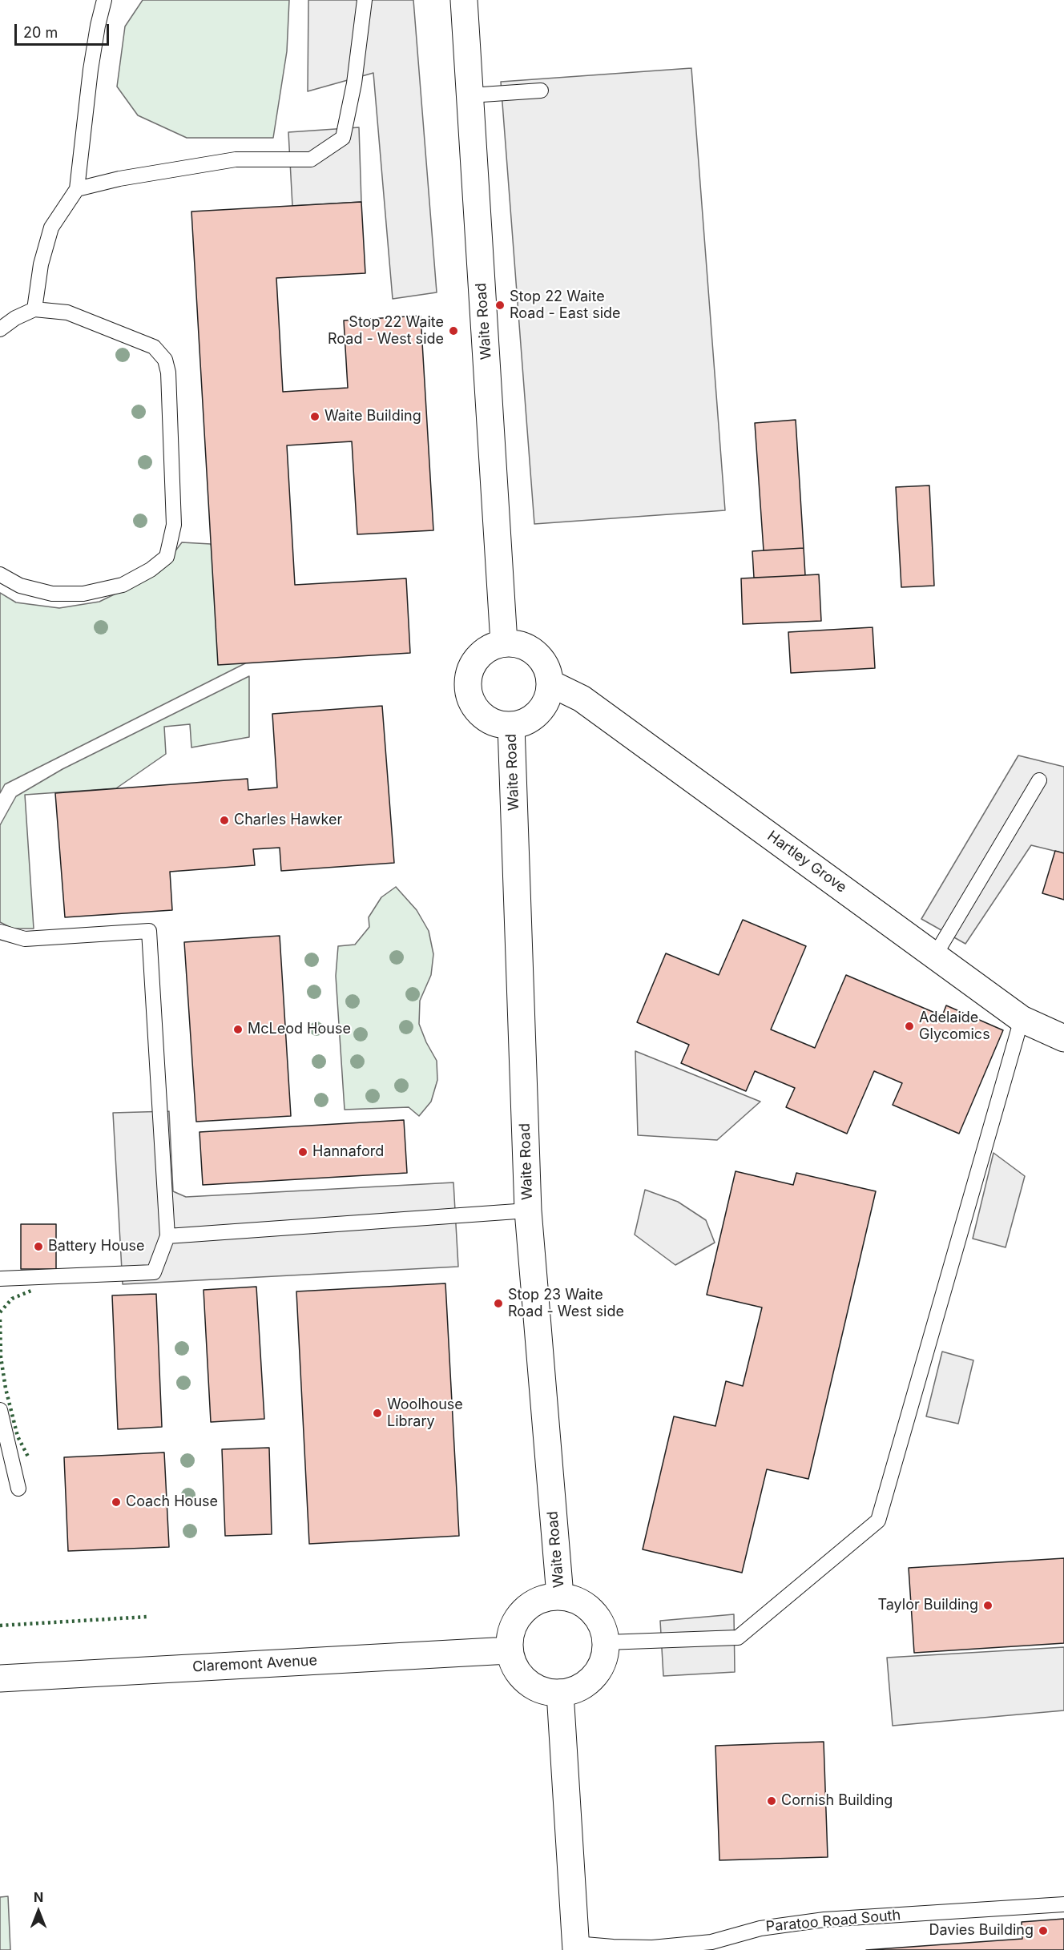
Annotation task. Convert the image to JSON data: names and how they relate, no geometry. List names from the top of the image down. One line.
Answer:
{"streets":{"street":["Waite Road","Hartley Grove","Claremont Avenue"],"lane":["Paratoo Road South"]},"crossings":[["Waite Road","Hartley Grove"],["Waite Road","Claremont Avenue"]],"places":["Stop 22 Waite Road - East side","Stop 22 Waite Road - West side","Waite Building","Charles Hawker","Adelaide Glycomics","McLeod House","Hannaford","Battery House","Stop 23 Waite Road - West side","Woolhouse Library","Coach House","Taylor Building","Cornish Building","Davies Building"],"scale_bar":"20 m","north":"top"}
